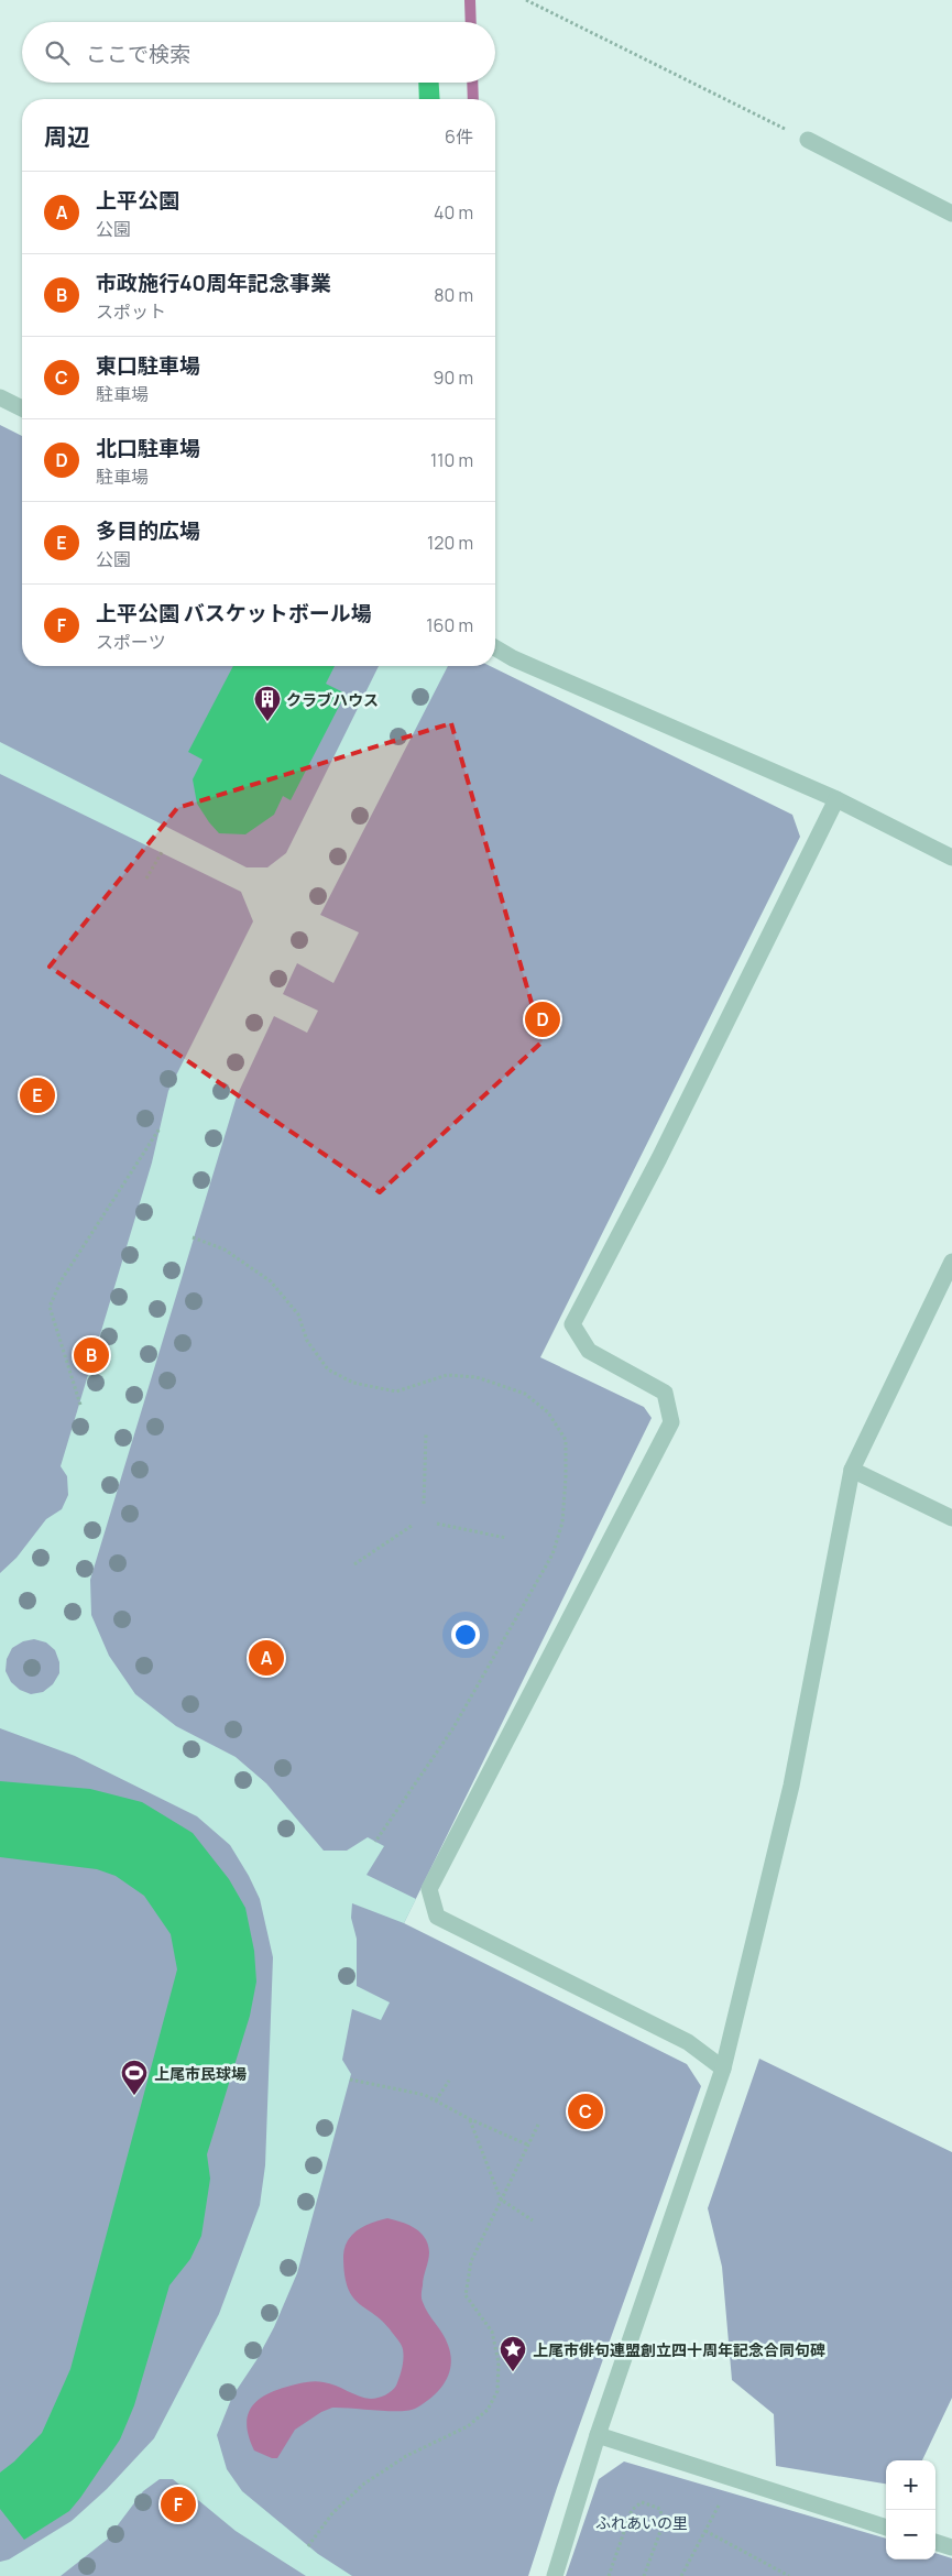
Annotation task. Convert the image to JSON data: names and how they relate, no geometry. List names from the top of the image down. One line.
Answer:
{"parks":["ふれあいの里"],"places":{"building":["クラブハウス"],"sports":["上尾市民球場"],"place":["上尾市俳句連盟創立四十周年記念合同句碑"]},"page":{"search":"ここで検索","heading":["周辺","6件"],"list":[{"mark":"A","name":"上平公園","note":"公園","value":"40 m"},{"mark":"B","name":"市政施行40周年記念事業","note":"スポット","value":"80 m"},{"mark":"C","name":"東口駐車場","note":"駐車場","value":"90 m"},{"mark":"D","name":"北口駐車場","note":"駐車場","value":"110 m"},{"mark":"E","name":"多目的広場","note":"公園","value":"120 m"},{"mark":"F","name":"上平公園 バスケットボール場","note":"スポーツ","value":"160 m"}],"pins":["D","E","B","A","C","F"],"map_buttons":["+","−"]}}
